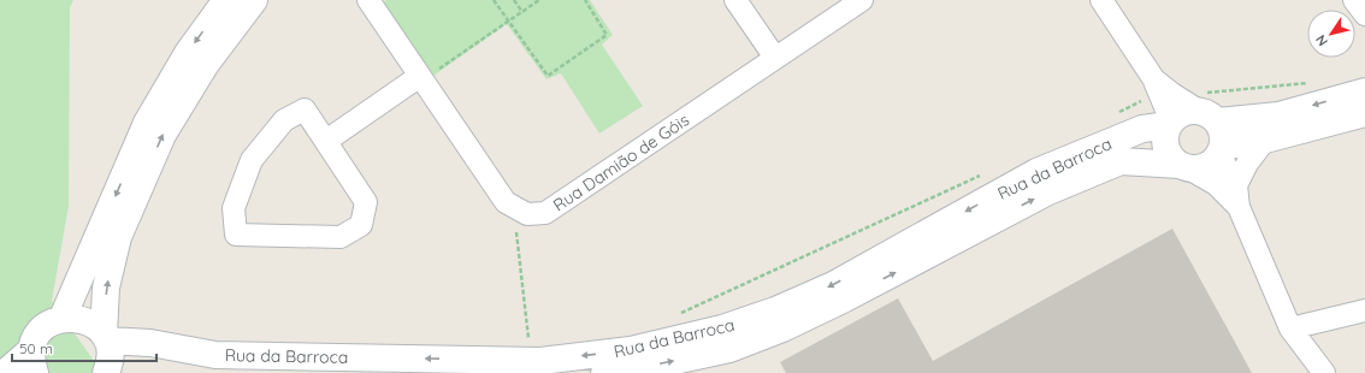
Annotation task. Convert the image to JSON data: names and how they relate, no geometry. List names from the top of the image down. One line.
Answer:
{"streets":{"street":["Rua Damião de Góis","Rua da Barroca"]},"scale_bar":"50 m","north":"bottom left"}
